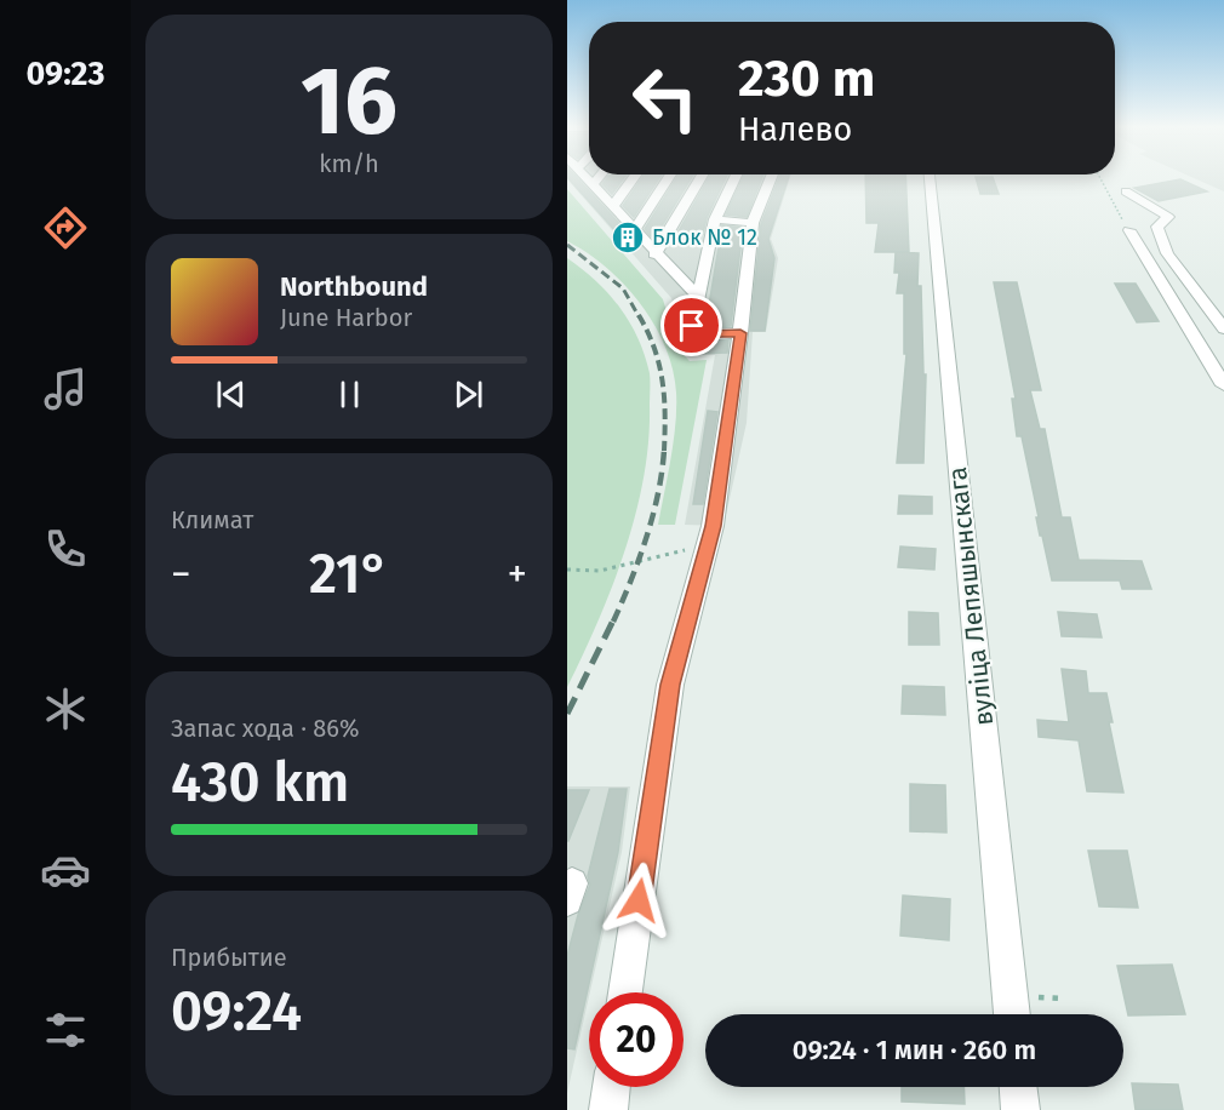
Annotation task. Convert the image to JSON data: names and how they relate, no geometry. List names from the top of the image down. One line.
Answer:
{"streets":{"street":["вуліца Лепяшынскага"]},"places":{"building":["Блок № 12"]},"page":{"tabs":"09:23","tile":[["16","km/h"],"Климат",["Запас хода · 86%","430 km"],["Прибытие","09:24"]],"turn":["230 m","Налево"],"song":["Northbound","June Harbor"],"heat":["−","21°","+"],"limit":"20","trip":"09:24 · 1 мин · 260 m"}}
